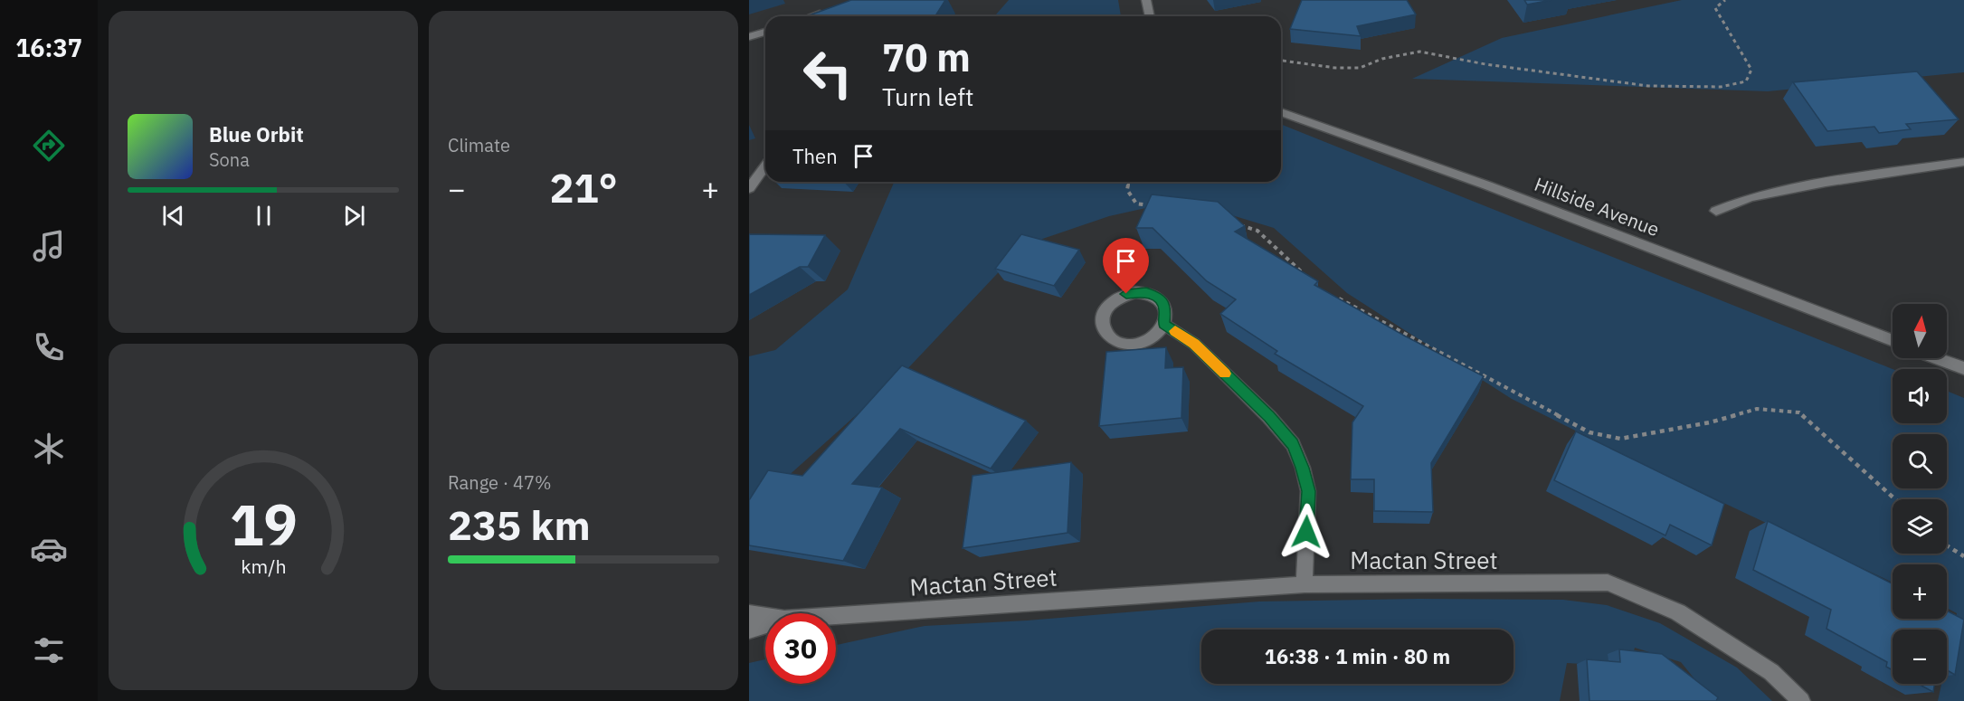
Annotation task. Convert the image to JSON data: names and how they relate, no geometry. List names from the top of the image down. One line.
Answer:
{"streets":{"street":["Hillside Avenue","Mactan Street"]},"north":"top","page":{"tabs":"16:37","tile":["Climate",["Range · 47%","235 km"]],"turn":["70 m","Turn left"],"song":["Blue Orbit","Sona"],"then":"Then","heat":["−","21°","+"],"map_buttons":["+","−"],"limit":"30","trip":"16:38 · 1 min · 80 m","gauge":["19","km/h"]}}
